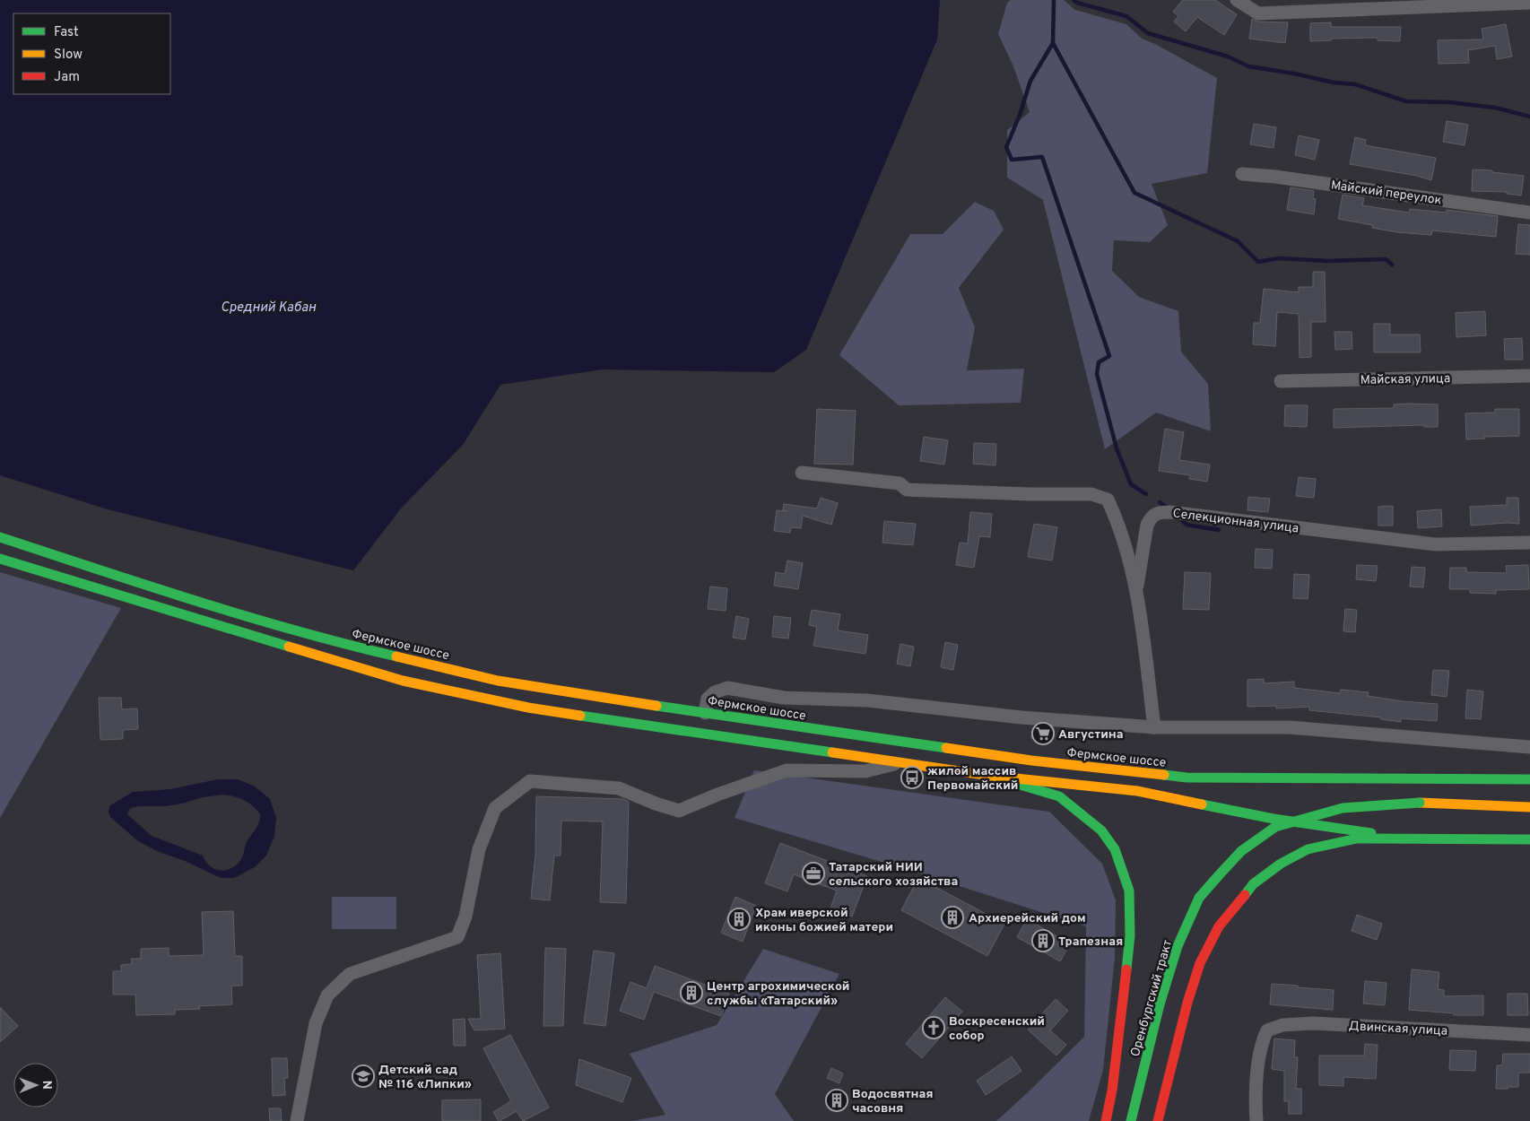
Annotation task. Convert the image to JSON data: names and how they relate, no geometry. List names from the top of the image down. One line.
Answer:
{"streets":{"main road":["Фермское шоссе","Оренбургский тракт"],"street":["Майский переулок","Майская улица","Селекционная улица","Двинская улица"]},"water":["Средний Кабан"],"places":{"supermarket":["Августина"],"bus stop":["жилой массив Первомайский"],"office":["Татарский НИИ сельского хозяйства"],"building":["Архиерейский дом","Храм иверской иконы божией матери","Трапезная","Центр агрохимической службы «Татарский»","Водосвятная часовня"],"church":["Воскресенский собор"],"school or university":["Детский сад № 116 «Липки»"]},"legend":["Fast","Slow","Jam"],"north":"right"}
